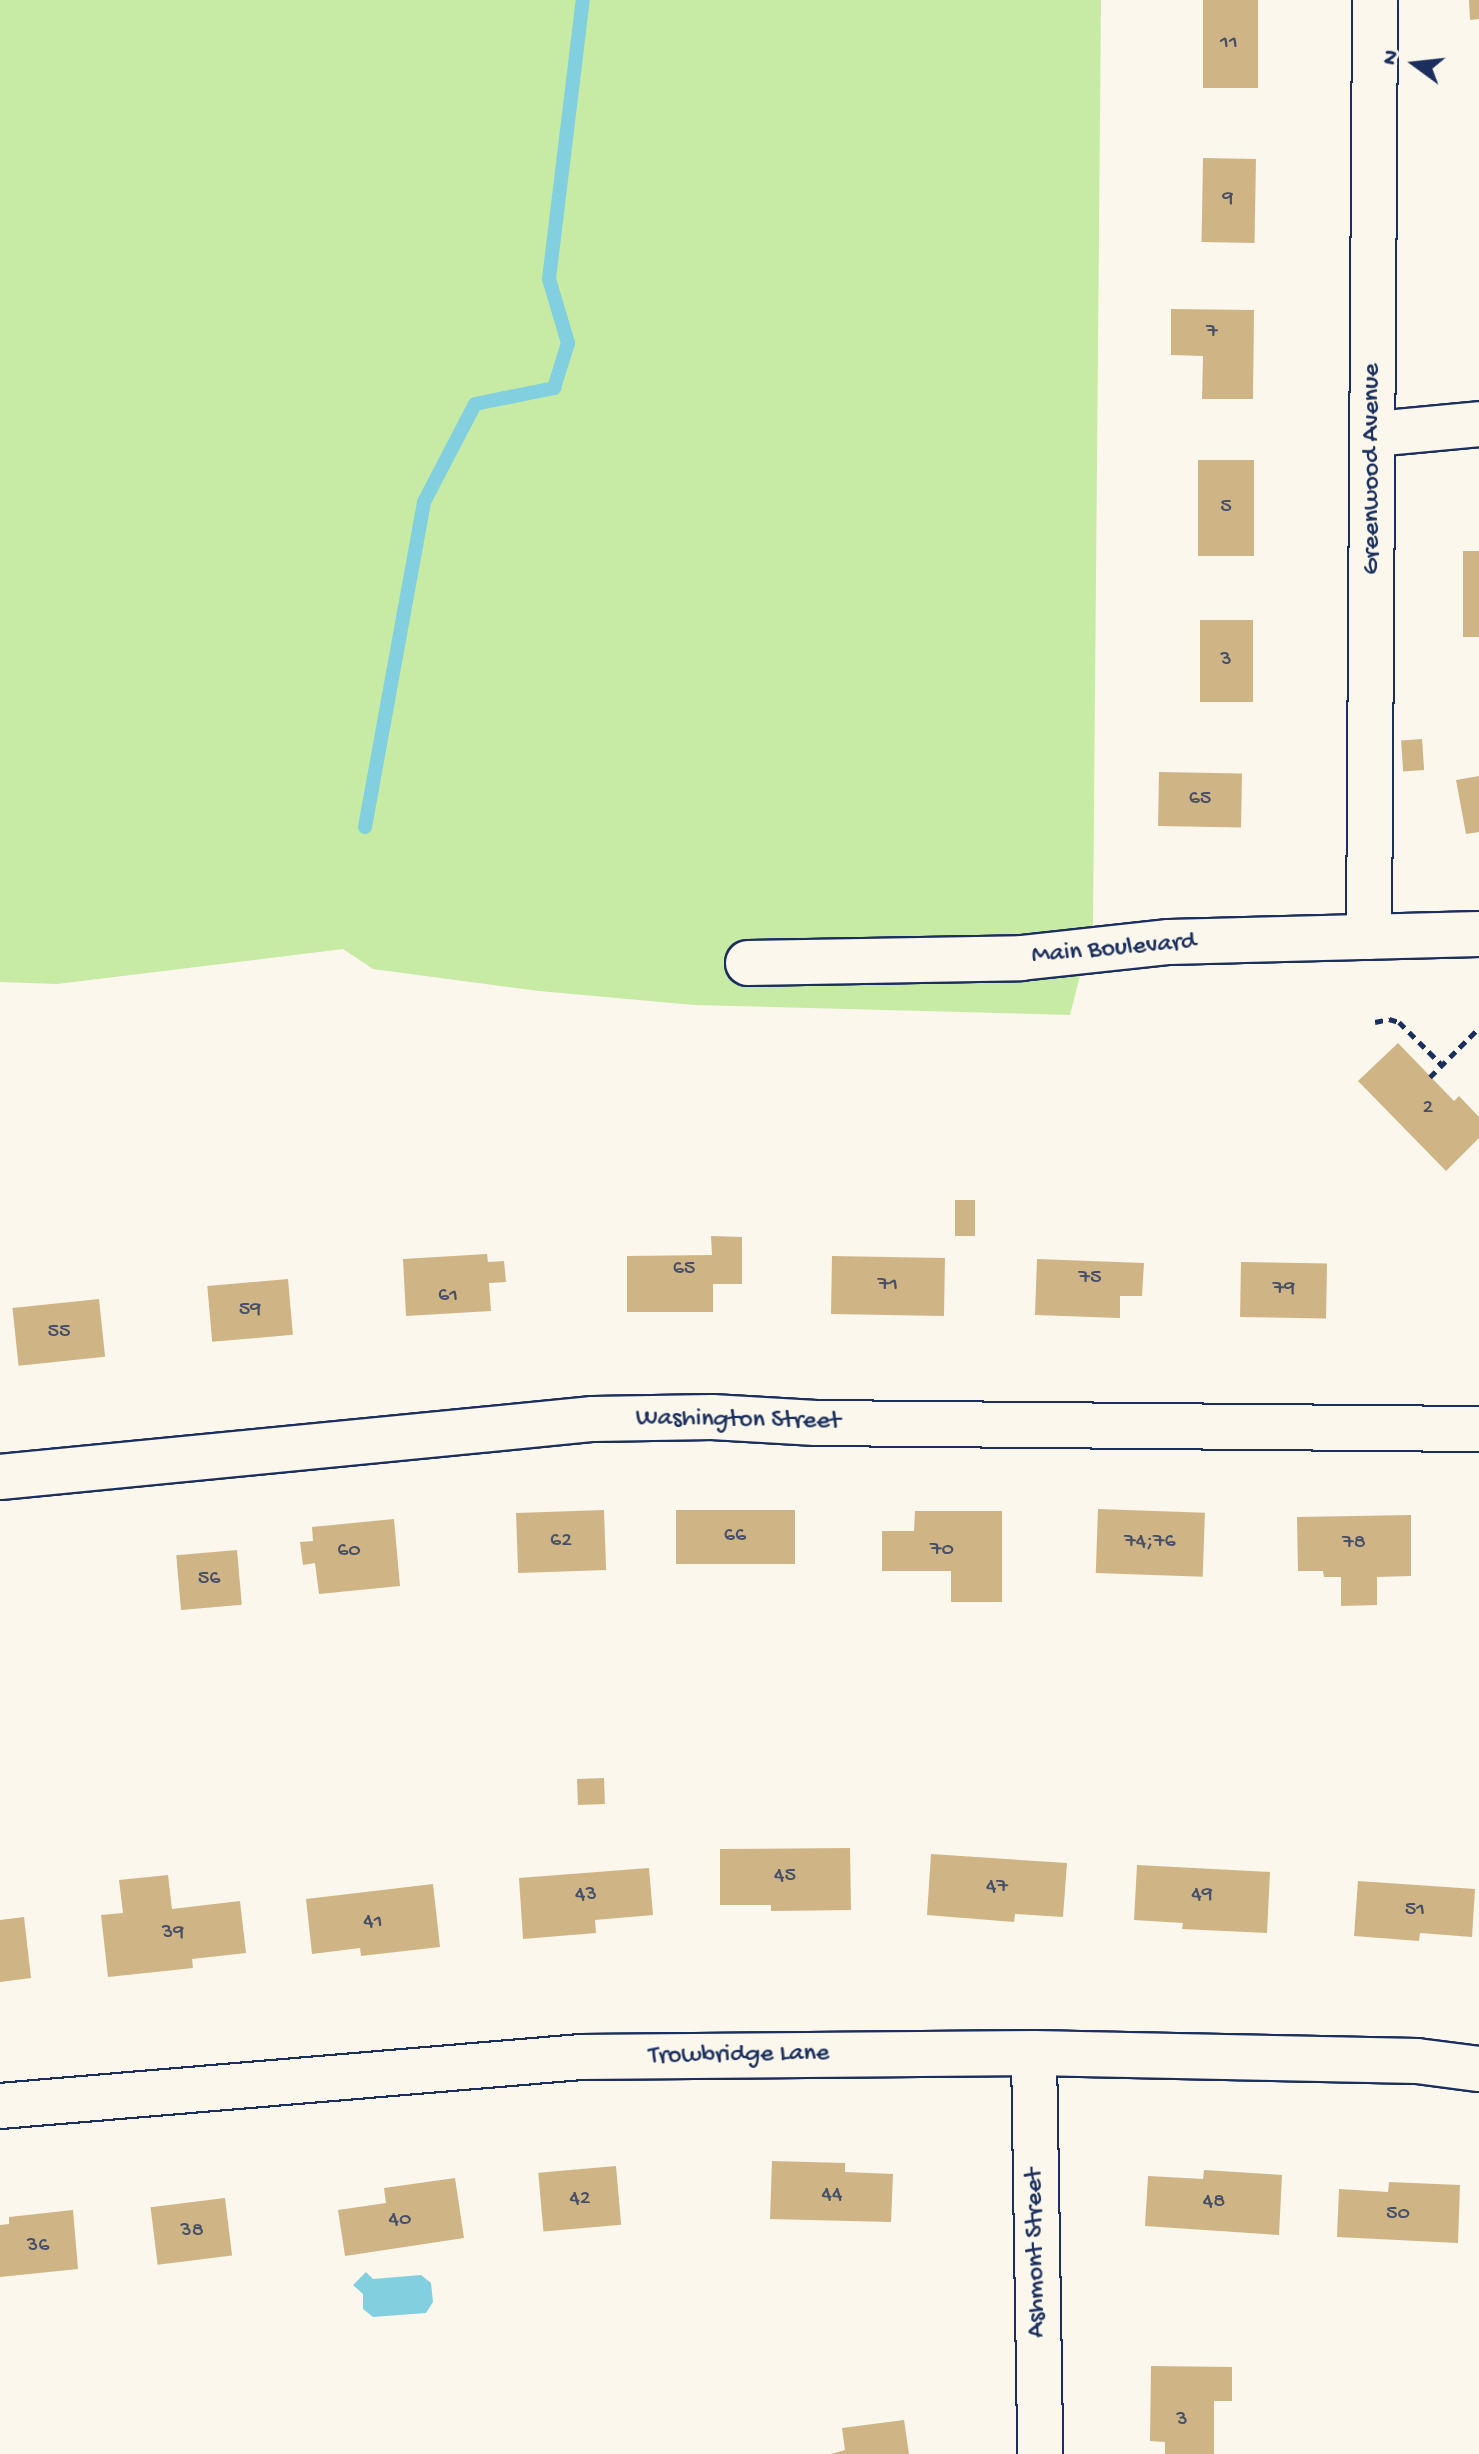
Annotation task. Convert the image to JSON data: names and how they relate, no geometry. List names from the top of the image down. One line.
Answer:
{"streets":{"street":["Greenwood Avenue","Main Boulevard","Washington Street","Trowbridge Lane","Ashmont Street"]},"crossings":[["Greenwood Avenue","Main Boulevard"],["Trowbridge Lane","Ashmont Street"]],"house_numbers":["11","9","7","5","3","65","2","65","75","71","79","61","59","55","66","62","74;76","78","70","60","56","45","47","43","49","51","41","39","44","42","48","50","40","38","36","3"],"north":"left"}
